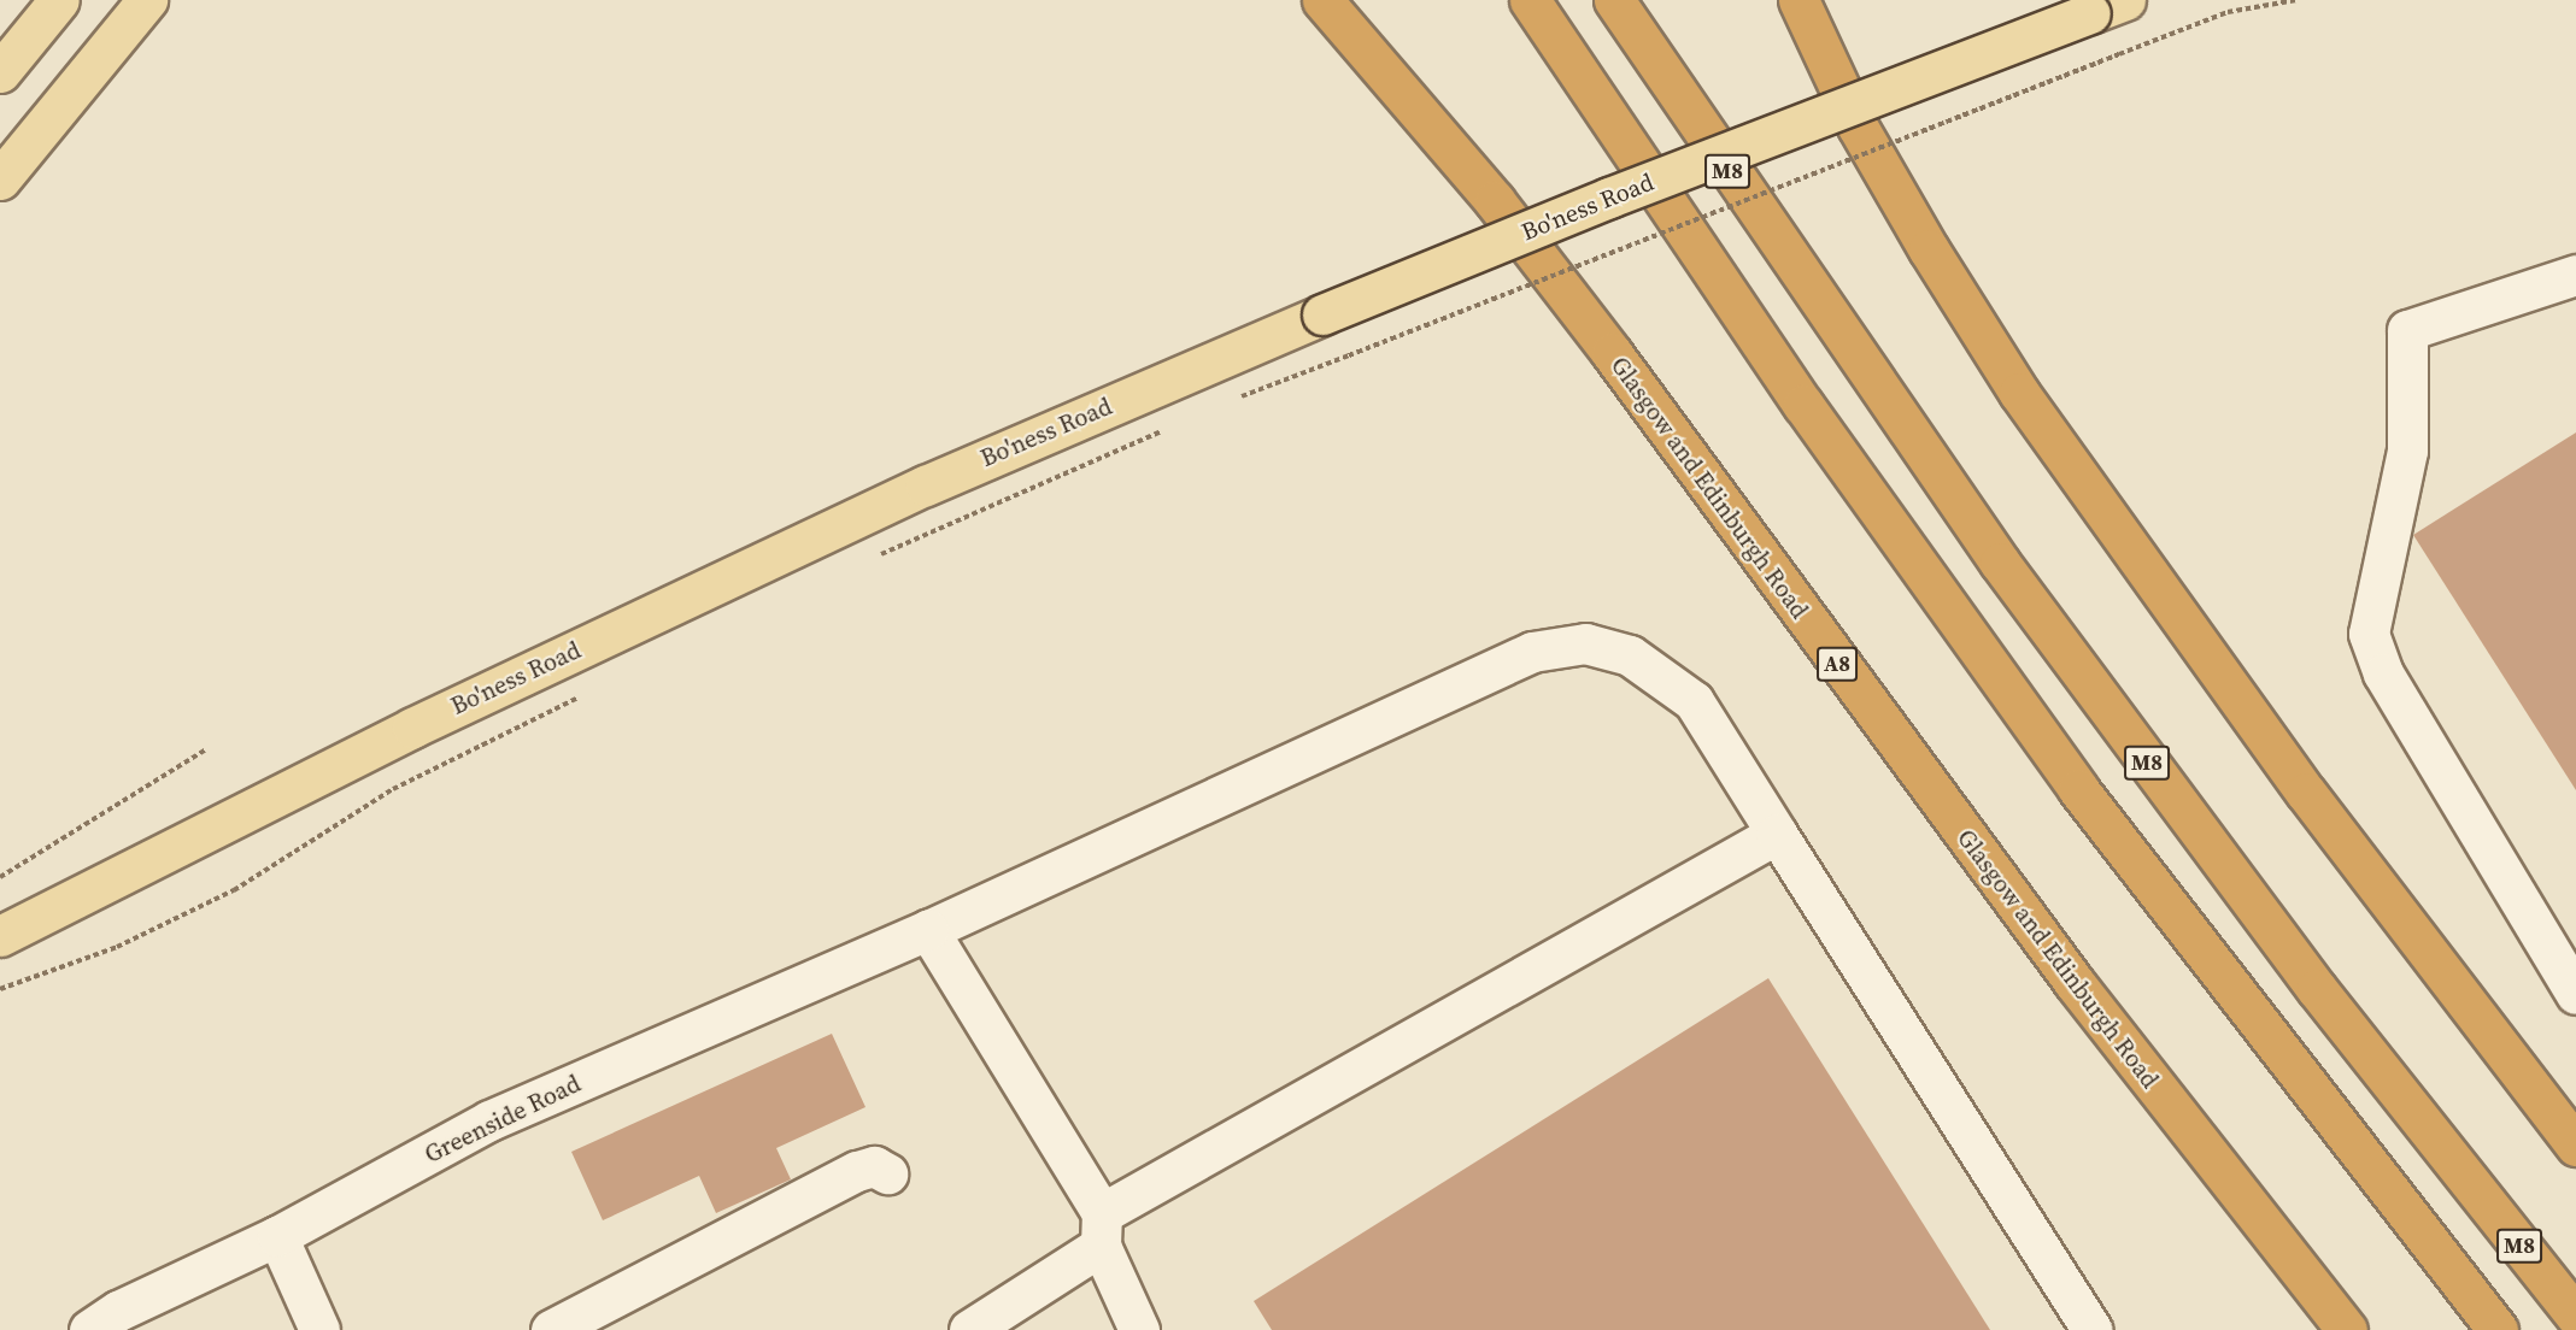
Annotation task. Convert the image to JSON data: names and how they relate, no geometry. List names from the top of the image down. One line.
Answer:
{"streets":{"highway":["M8","Glasgow and Edinburgh Road","A8"],"main road":["Bo'ness Road"],"street":["Greenside Road"]}}
